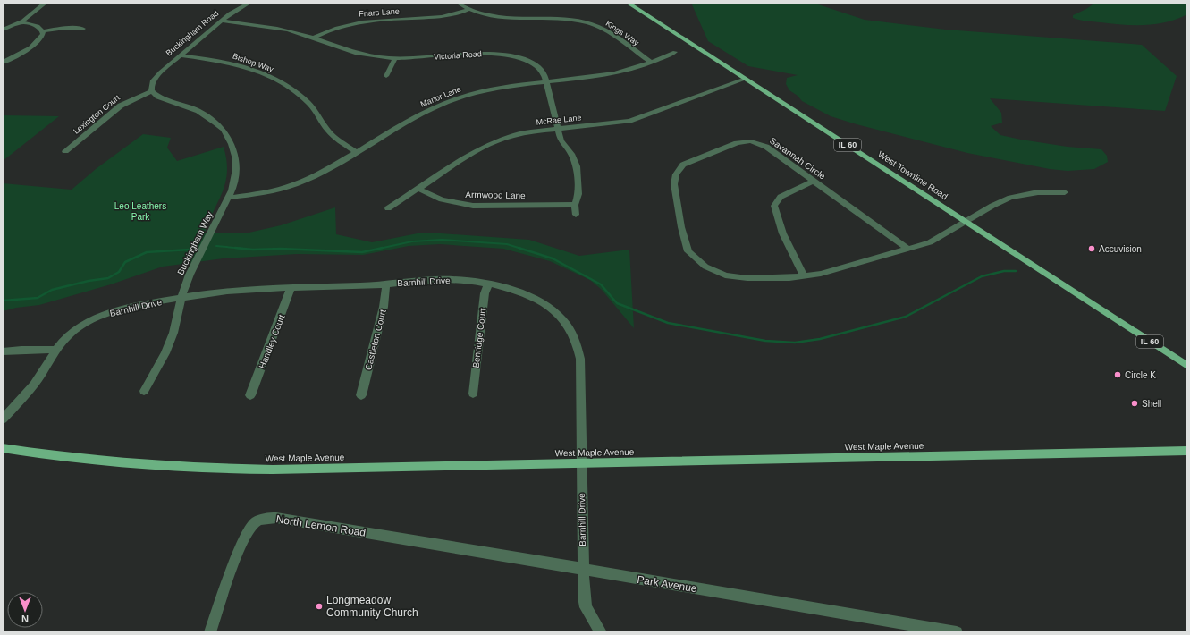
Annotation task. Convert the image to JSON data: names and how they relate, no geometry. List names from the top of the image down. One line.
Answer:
{"streets":{"main road":["IL 60","West Townline Road","West Maple Avenue"],"street":["Friars Lane","Buckingham Road","Kings Way","Victoria Road","Bishop Way","Manor Lane","Lexington Court","McRae Lane","Savannah Circle","Armwood Lane","Buckingham Way","Barnhill Drive","Benridge Court","Castleton Court","Handley Court","North Lemon Road","Park Avenue"]},"crossings":[["Friars Lane","Kings Way"],["Friars Lane","Victoria Road"],["Buckingham Road","Victoria Road"],["Buckingham Road","Bishop Way"],["Buckingham Road","Lexington Court"],["Kings Way","Manor Lane"],["Victoria Road","Manor Lane"],["Victoria Road","McRae Lane"],["Victoria Road","Armwood Lane"],["Bishop Way","Manor Lane"],["Manor Lane","Buckingham Way"],["McRae Lane","West Townline Road"],["McRae Lane","Armwood Lane"],["Savannah Circle","West Townline Road"],["Buckingham Way","Barnhill Drive"],["Barnhill Drive","Benridge Court"],["Barnhill Drive","Castleton Court"],["Barnhill Drive","Handley Court"],["Barnhill Drive","West Maple Avenue"],["Barnhill Drive","Park Avenue"],["North Lemon Road","Park Avenue"]],"parks":["Leo Leathers Park"],"places":["Accuvision","Circle K","Shell","Longmeadow Community Church"],"north":"bottom"}
